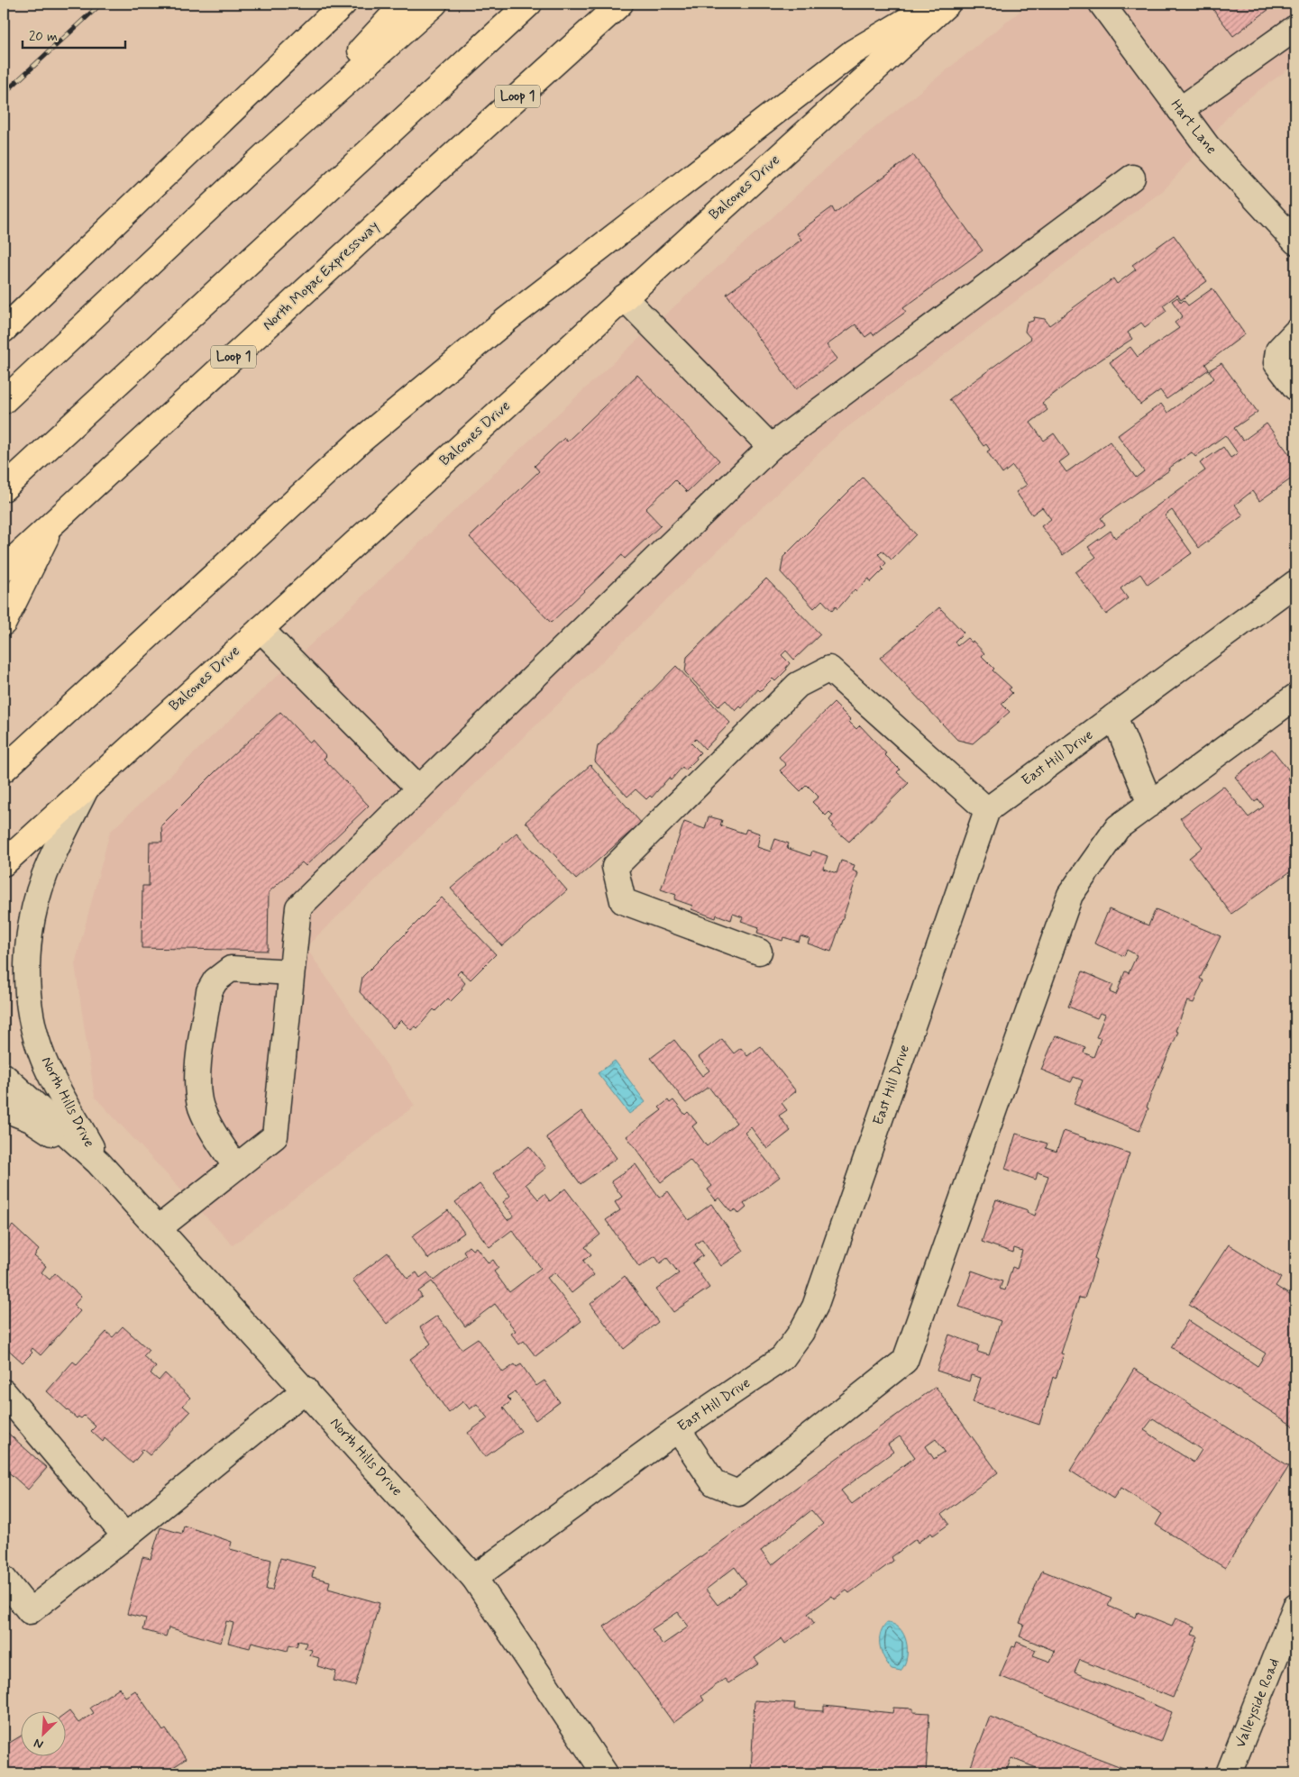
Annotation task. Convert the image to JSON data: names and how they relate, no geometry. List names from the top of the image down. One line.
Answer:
{"streets":{"main road":["Loop 1","Balcones Drive","North Mopac Expressway"],"street":["Hart Lane","East Hill Drive","North Hills Drive","Valleyside Road"]},"crossings":[["Balcones Drive","North Hills Drive"],["East Hill Drive","North Hills Drive"]],"scale_bar":"20 m","north":"bottom left"}
